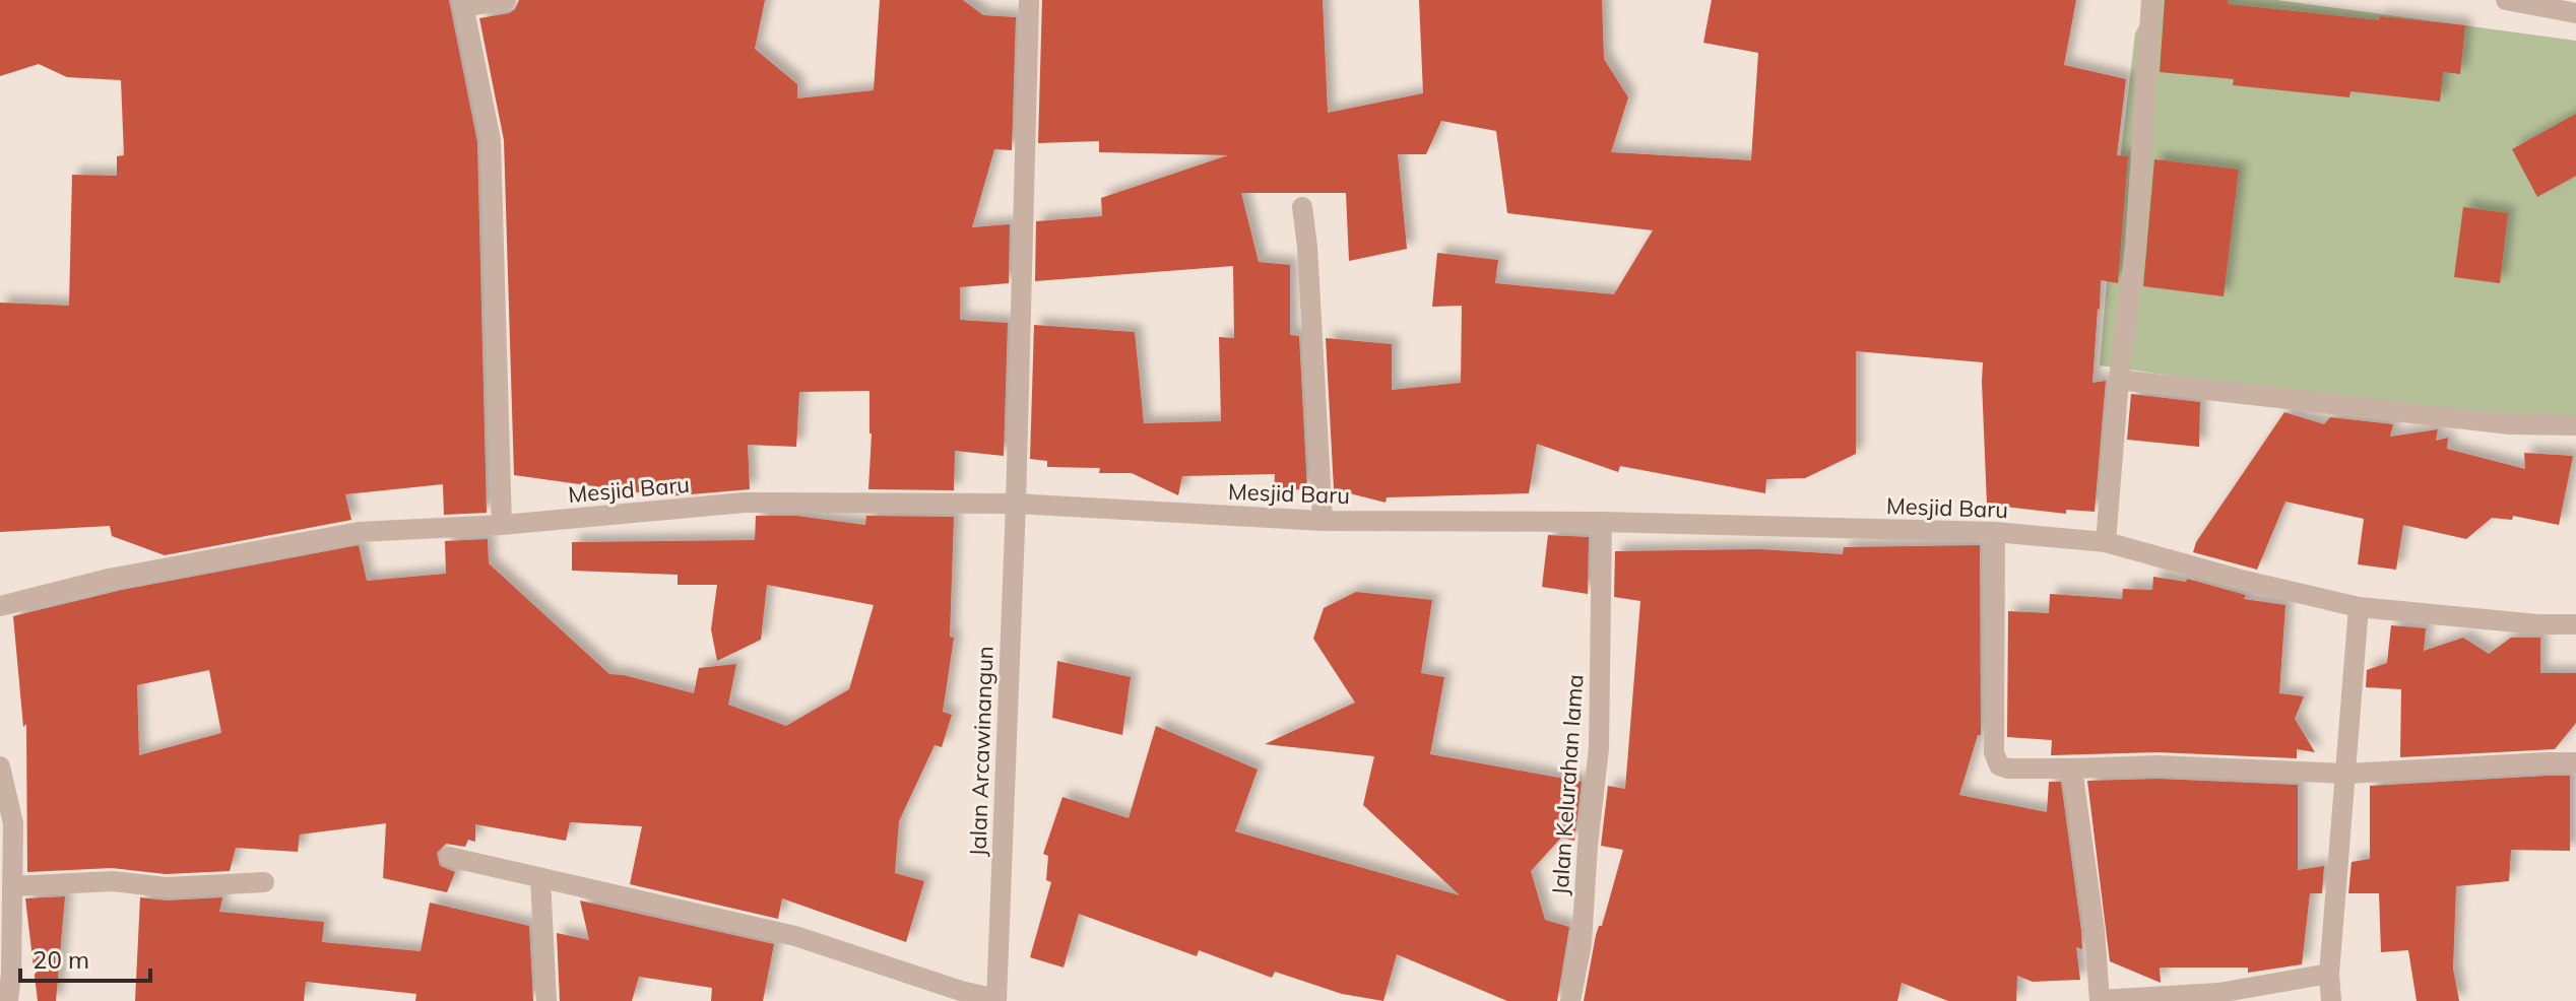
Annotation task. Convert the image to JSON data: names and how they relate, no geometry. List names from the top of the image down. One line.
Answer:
{"streets":{"street":["Mesjid Baru","Jalan Arcawinangun","Jalan Kelurahan lama"]},"crossings":[["Mesjid Baru","Jalan Arcawinangun"],["Mesjid Baru","Jalan Kelurahan lama"]],"scale_bar":"20 m"}
